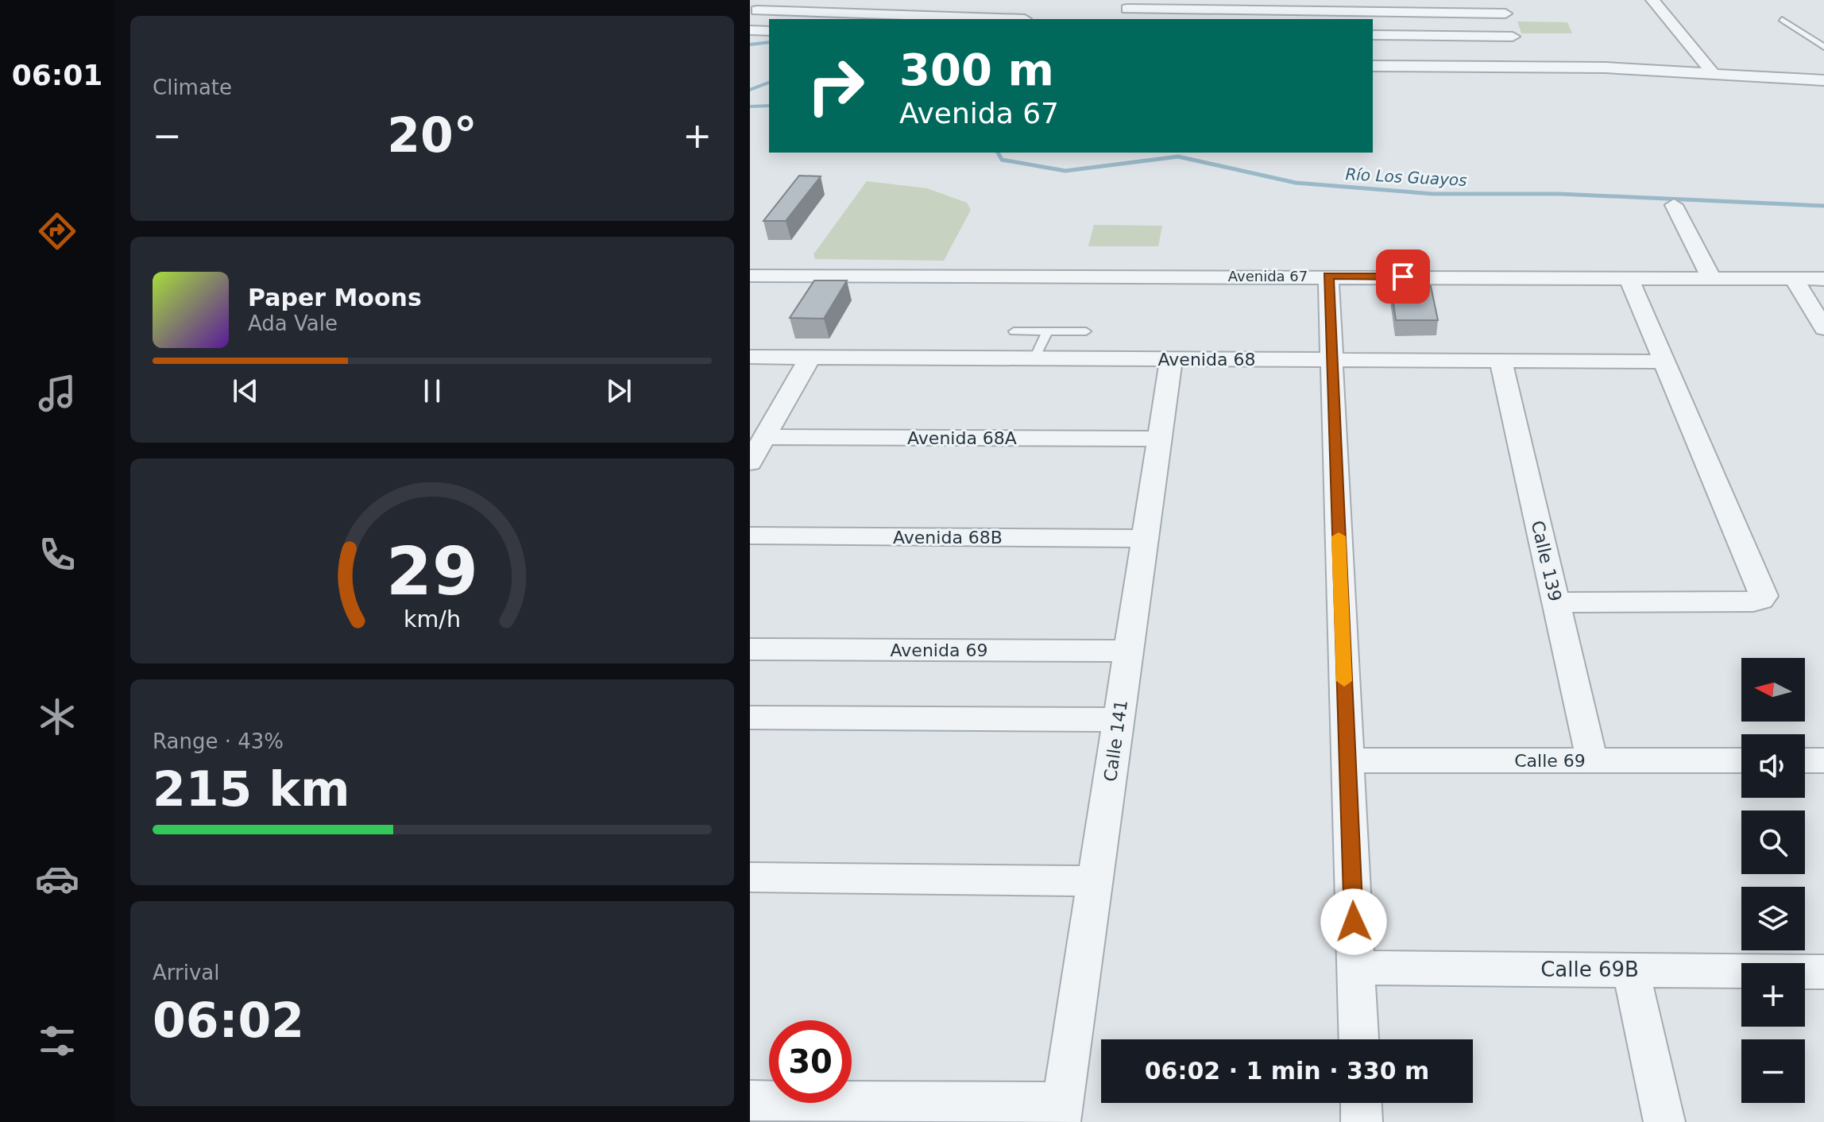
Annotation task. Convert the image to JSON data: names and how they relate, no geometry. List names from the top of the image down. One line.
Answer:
{"streets":{"street":["Avenida 67","Avenida 68","Avenida 68A","Avenida 68B","Calle 139","Avenida 69","Calle 141","Calle 69","Calle 69B"]},"crossings":[["Avenida 68","Calle 139"],["Avenida 68","Calle 141"],["Avenida 68A","Calle 141"],["Avenida 68B","Calle 141"],["Calle 139","Calle 69"],["Avenida 69","Calle 141"]],"water":["Río Los Guayos"],"north":"left","page":{"tabs":"06:01","tile":["Climate",["Range · 43%","215 km"],["Arrival","06:02"]],"turn":["300 m","Avenida 67"],"heat":["−","20°","+"],"song":["Paper Moons","Ada Vale"],"map_buttons":["+","−"],"limit":"30","trip":"06:02 · 1 min · 330 m","gauge":["29","km/h"]}}
